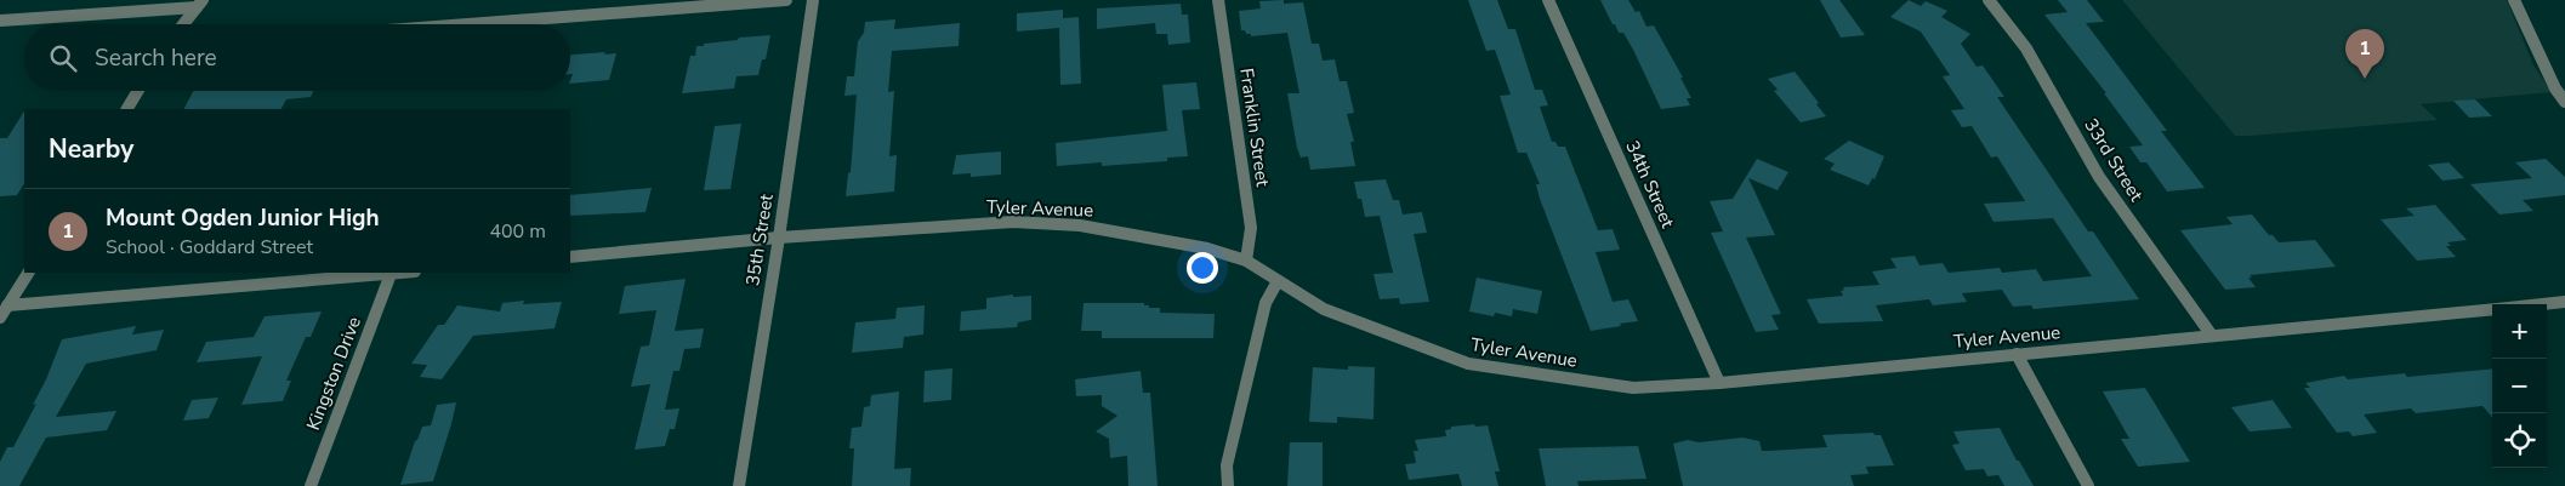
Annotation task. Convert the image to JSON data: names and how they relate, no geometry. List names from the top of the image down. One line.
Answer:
{"streets":{"street":["Franklin Street","33rd Street","34th Street","Tyler Avenue","35th Street","Kingston Drive"]},"crossings":[["Franklin Street","Tyler Avenue"],["33rd Street","Tyler Avenue"],["34th Street","Tyler Avenue"],["Tyler Avenue","35th Street"]],"page":{"search":"Search here","pins":"1","heading":"Nearby","list":[{"mark":"1","name":"Mount Ogden Junior High","note":"School · Goddard Street","value":"400 m"}],"map_buttons":["+","−"]}}
